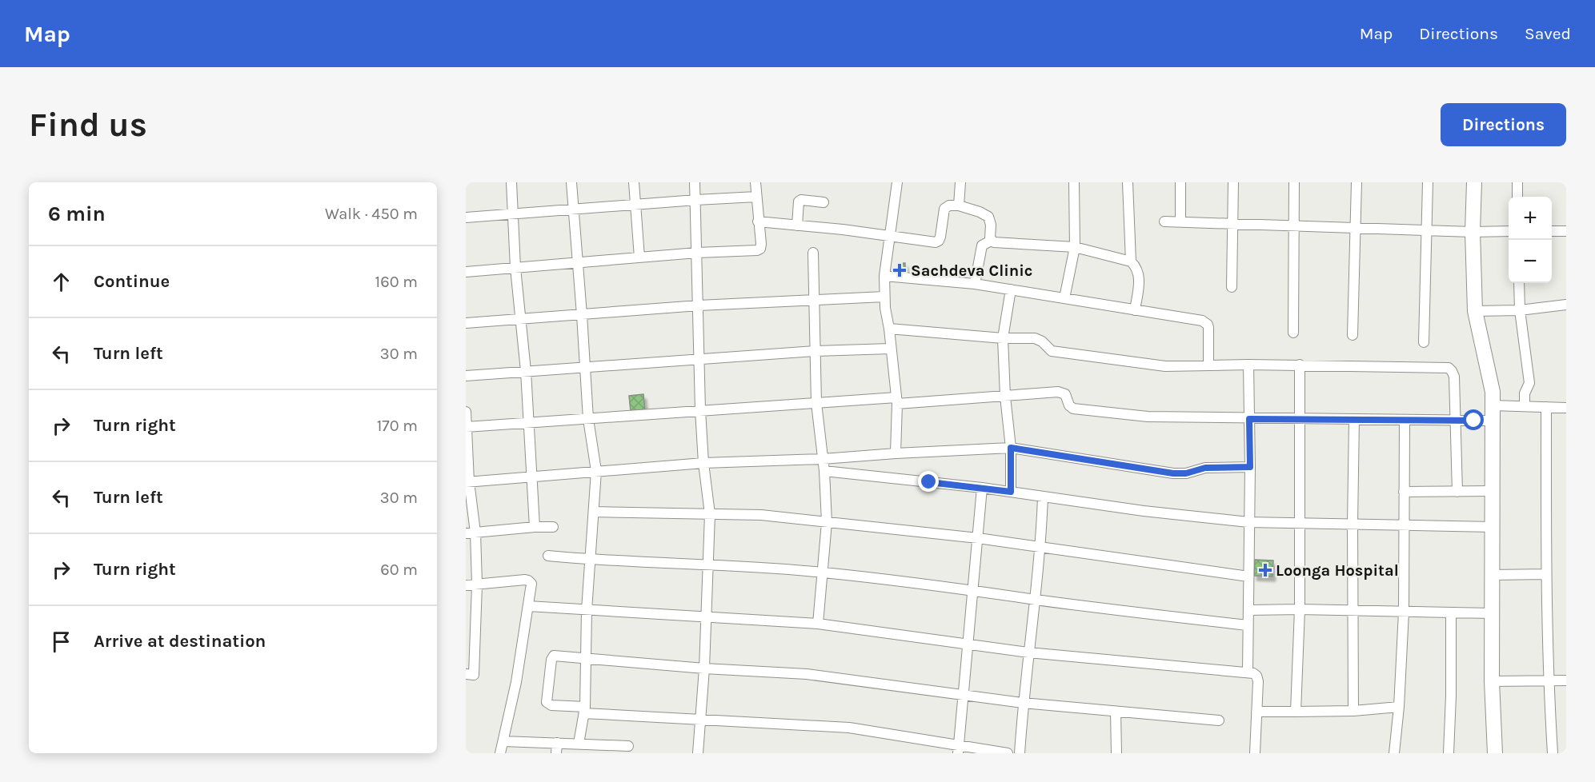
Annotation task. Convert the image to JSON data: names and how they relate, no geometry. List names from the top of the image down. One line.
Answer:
{"places":{"health":["Sachdeva Clinic","Loonga Hospital"]},"page":{"header":"Map","nav":["Map","Directions","Saved"],"buttons":"Directions","title":"Find us","heading":["6 min","Walk · 450 m"],"map_buttons":["+","−"],"list":[["Continue","160 m"],["Turn left","30 m"],["Turn right","170 m"],["Turn left","30 m"],["Turn right","60 m"],"Arrive at destination"]}}
